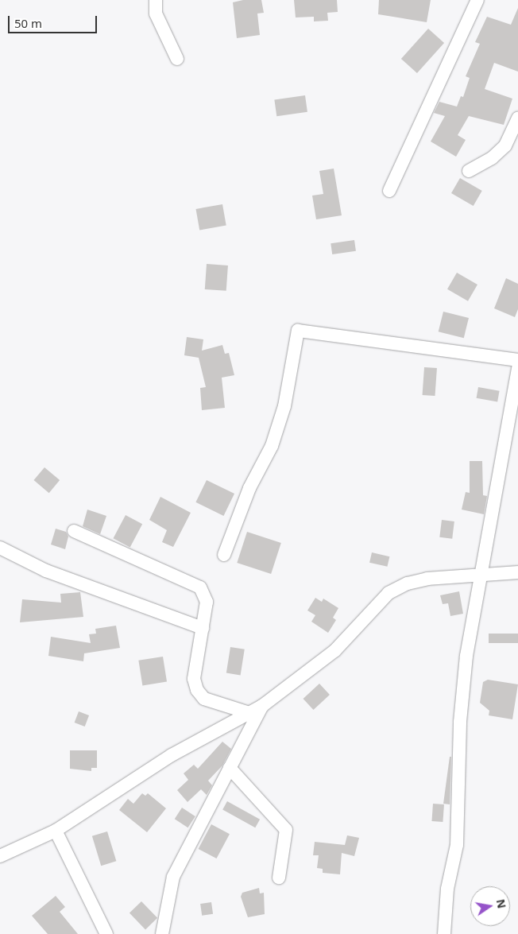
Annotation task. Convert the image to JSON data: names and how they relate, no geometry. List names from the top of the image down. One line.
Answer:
{"scale_bar":"50 m","north":"right"}
